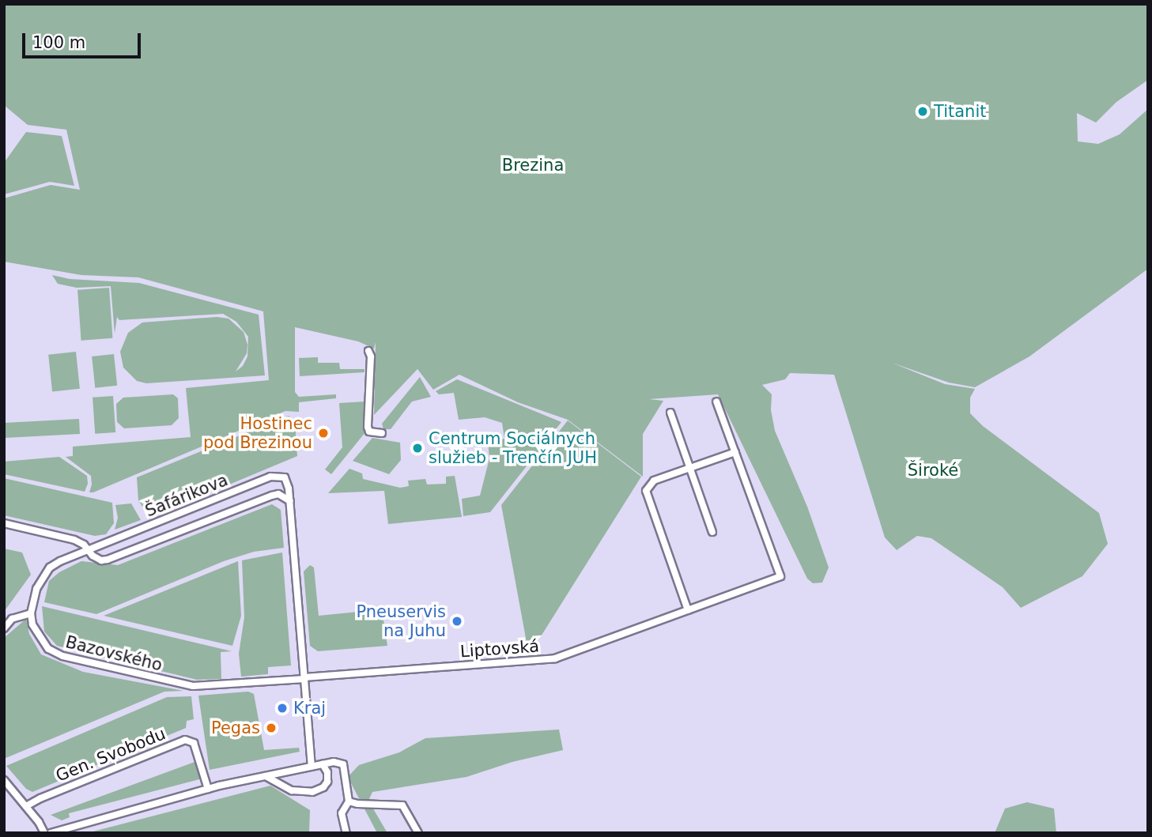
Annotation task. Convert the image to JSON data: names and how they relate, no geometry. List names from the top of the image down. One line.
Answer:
{"streets":{"street":["Šafárikova","Liptovská","Bazovského","Gen. Svobodu"]},"crossings":[["Liptovská","Bazovského"]],"parks":["Brezina","Široké"],"places":["Titanit","Hostinec pod Brezinou","Centrum Sociálnych služieb - Trenčín JUH","Pneuservis na Juhu","Kraj","Pegas"],"scale_bar":"100 m"}
